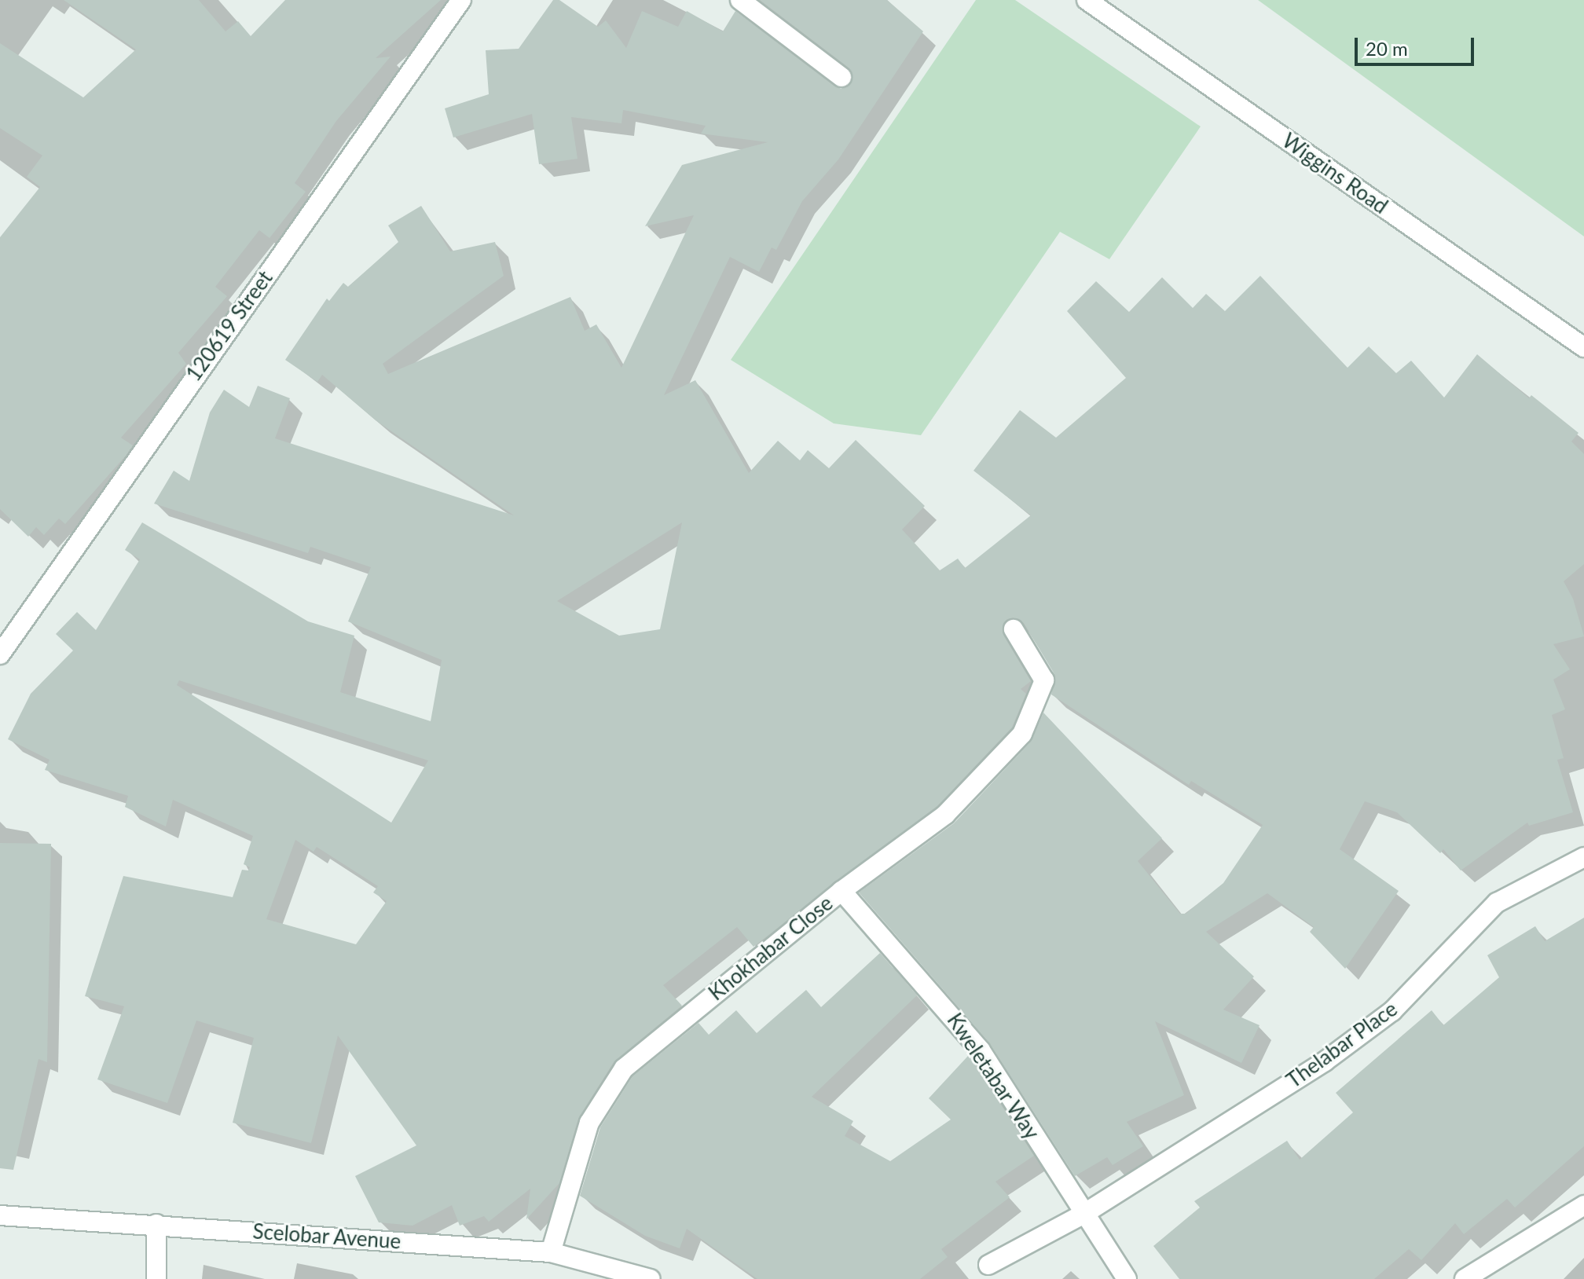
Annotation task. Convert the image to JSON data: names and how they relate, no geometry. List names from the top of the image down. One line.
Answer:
{"streets":{"street":["Wiggins Road","120619 Street","Khokhabar Close","Thelabar Place","Kweletabar Way","Scelobar Avenue"]},"crossings":[["Khokhabar Close","Kweletabar Way"],["Khokhabar Close","Scelobar Avenue"],["Thelabar Place","Kweletabar Way"]],"scale_bar":"20 m"}
